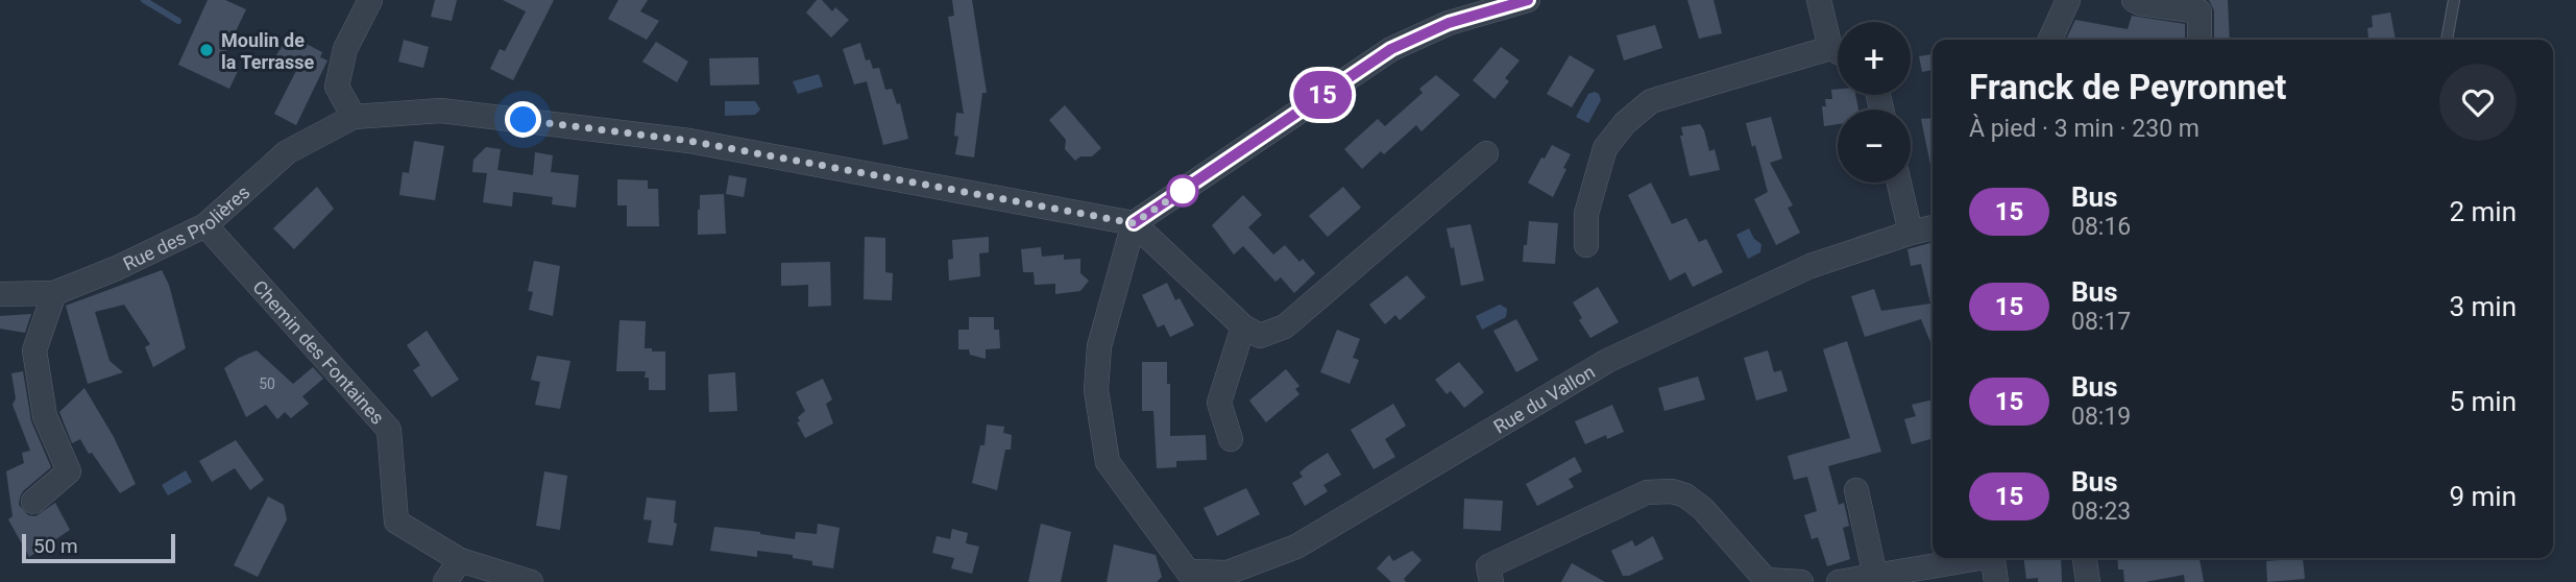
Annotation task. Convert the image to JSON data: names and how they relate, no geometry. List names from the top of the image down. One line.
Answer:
{"streets":{"street":["Rue des Prolières","Chemin des Fontaines","Rue du Vallon"]},"crossings":[["Rue des Prolières","Chemin des Fontaines"]],"places":["Moulin de la Terrasse"],"lines":["bus line 15"],"house_numbers":["50"],"scale_bar":"50 m","page":{"on_map":"15","map_buttons":["+","−"],"heading":["Franck de Peyronnet","À pied · 3 min · 230 m"],"list":[{"mark":"15","name":"Bus","note":"08:16","value":"2 min"},{"mark":"15","name":"Bus","note":"08:17","value":"3 min"},{"mark":"15","name":"Bus","note":"08:19","value":"5 min"},{"mark":"15","name":"Bus","note":"08:23","value":"9 min"}],"scale":"50 m"}}
